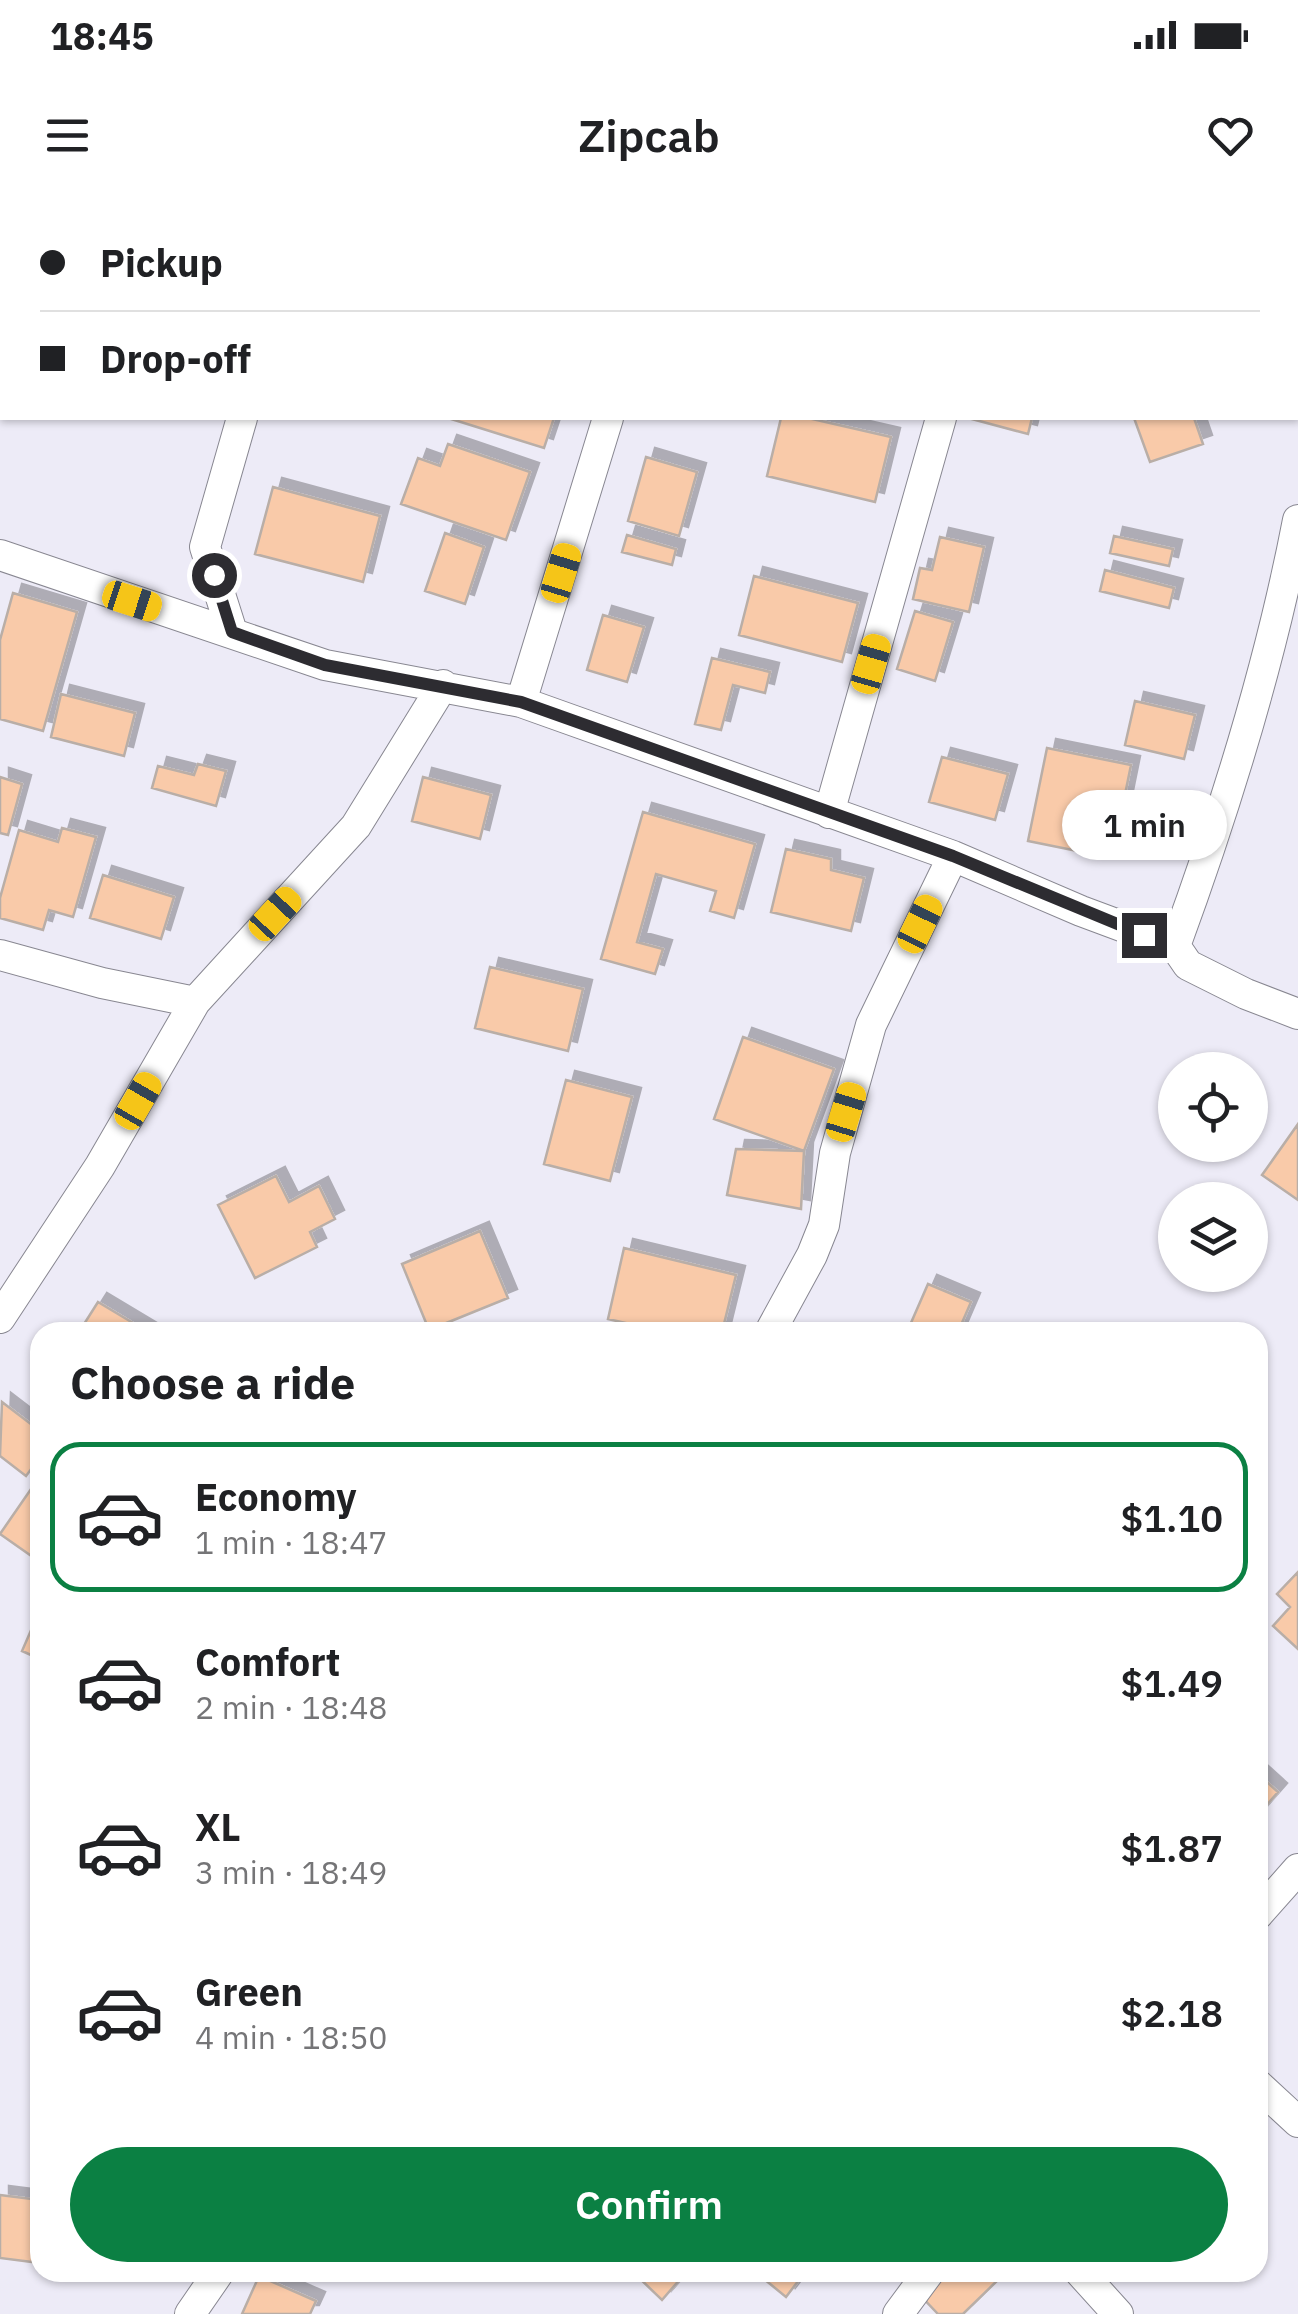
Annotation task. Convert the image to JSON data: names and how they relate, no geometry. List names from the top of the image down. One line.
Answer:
{"page":{"status":"18:45","header":"Zipcab","banner":["Pickup","Drop-off"],"bubble":"1 min","heading":"Choose a ride","list":[{"name":"Economy","note":"1 min · 18:47","value":"$1.10"},{"name":"Comfort","note":"2 min · 18:48","value":"$1.49"},{"name":"XL","note":"3 min · 18:49","value":"$1.87"},{"name":"Green","note":"4 min · 18:50","value":"$2.18"}],"buttons":"Confirm"}}
